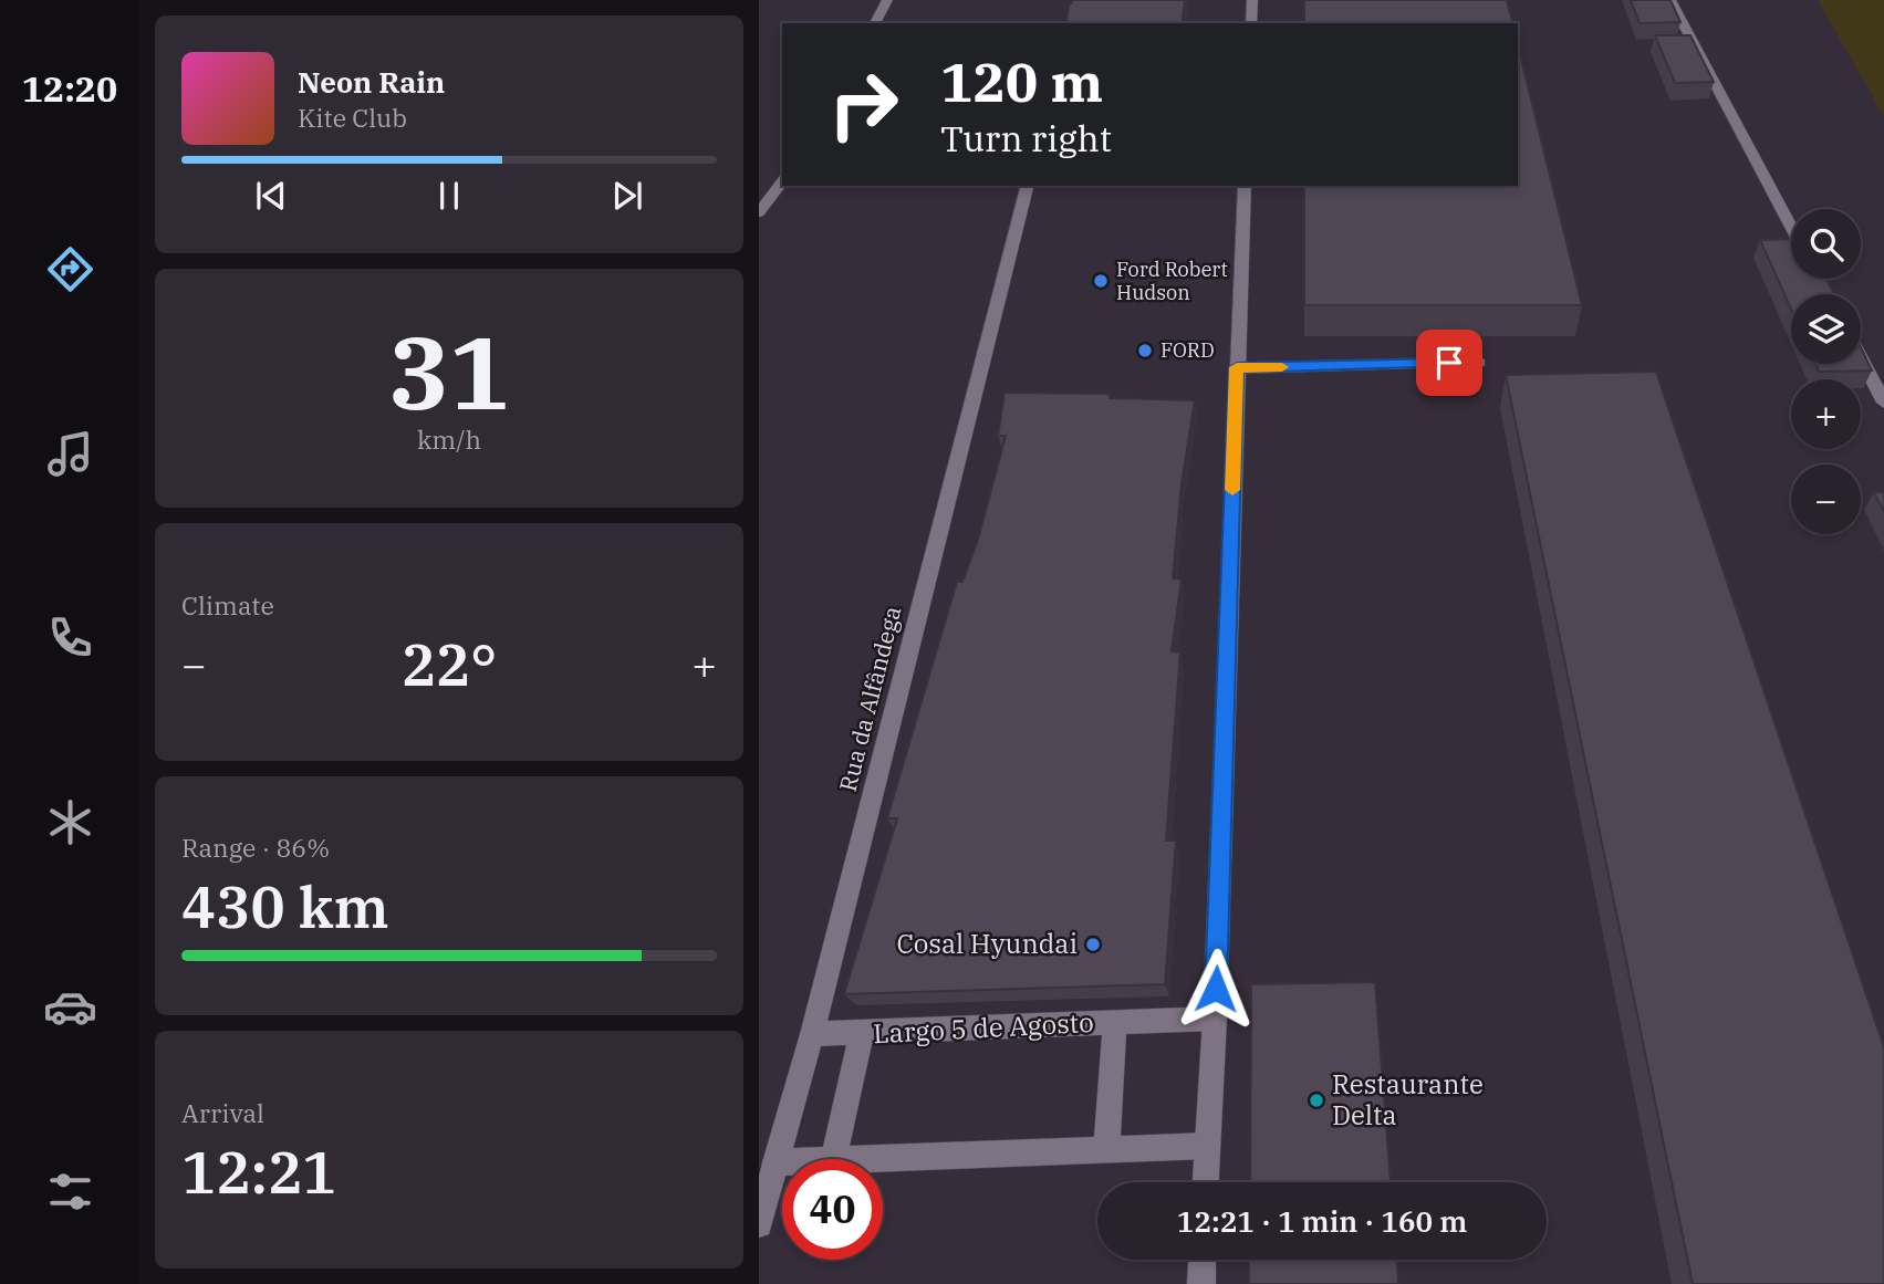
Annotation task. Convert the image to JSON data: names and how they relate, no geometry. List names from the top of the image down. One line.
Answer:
{"streets":{"street":["Rua da Alfândega","Largo 5 de Agosto"]},"places":["Ford Robert Hudson","FORD","Cosal Hyundai","Restaurante Delta"],"page":{"tabs":"12:20","turn":["120 m","Turn right"],"song":["Neon Rain","Kite Club"],"map_buttons":["+","−"],"tile":[["31","km/h"],"Climate",["Range · 86%","430 km"],["Arrival","12:21"]],"heat":["−","22°","+"],"limit":"40","trip":"12:21 · 1 min · 160 m"}}
